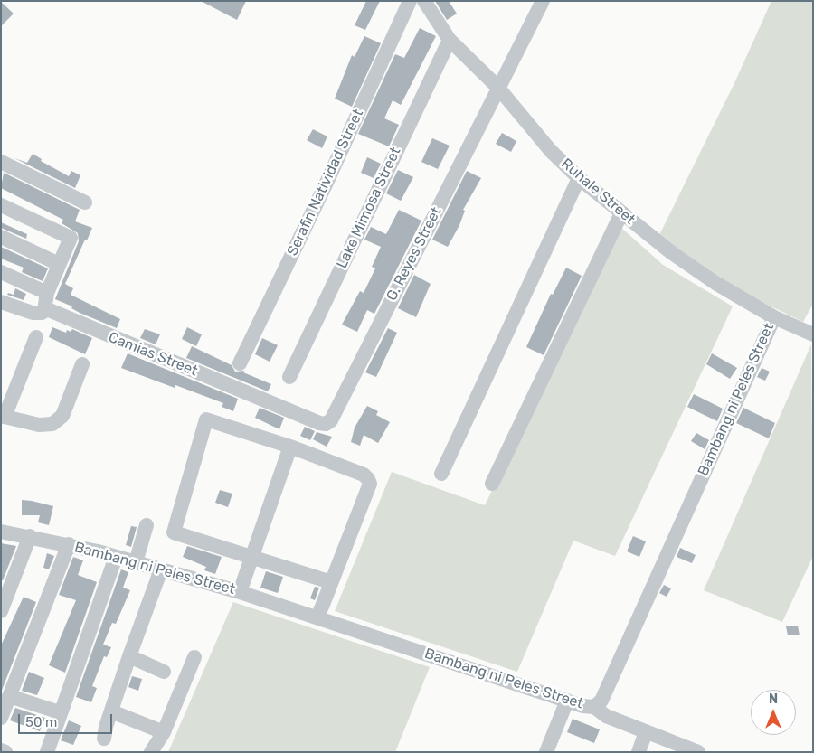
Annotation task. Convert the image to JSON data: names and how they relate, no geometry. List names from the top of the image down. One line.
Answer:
{"streets":{"street":["Serafin Natividad Street","Ruhale Street","Lake Mimosa Street","G. Reyes Street","Camias Street","Bambang ni Peles Street"]},"crossings":[["Ruhale Street","Lake Mimosa Street"],["Ruhale Street","G. Reyes Street"],["Ruhale Street","Bambang ni Peles Street"],["G. Reyes Street","Camias Street"]],"scale_bar":"50 m","north":"top"}
